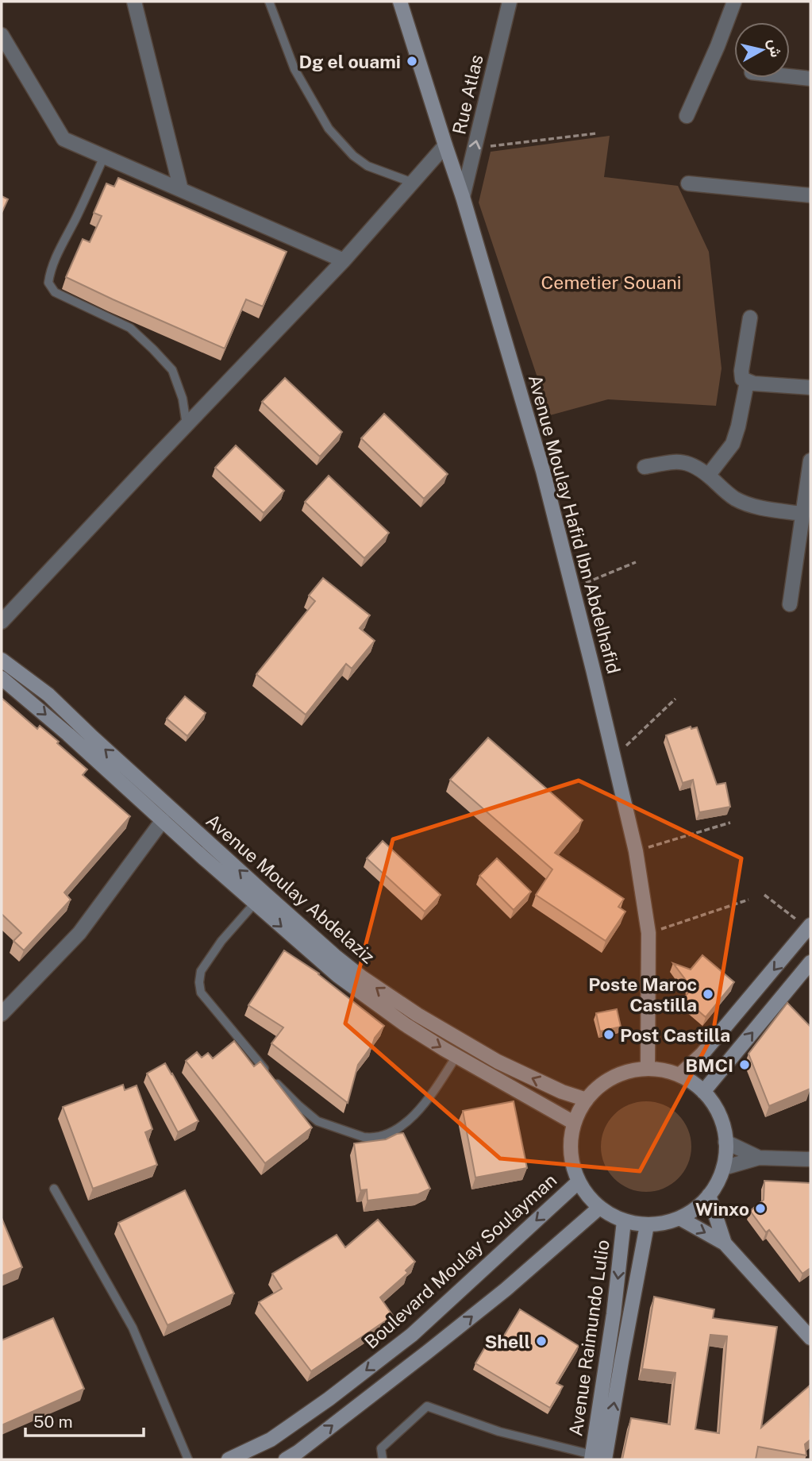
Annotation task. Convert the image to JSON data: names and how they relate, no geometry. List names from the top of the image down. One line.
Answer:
{"streets":{"main road":["Avenue Moulay Hafid Ibn Abdelhafid","Avenue Moulay Abdelaziz","Boulevard Moulay Soulayman","Avenue Raimundo Lulio"],"street":["Rue Atlas"]},"crossings":[["Rue Atlas","Avenue Moulay Hafid Ibn Abdelhafid"],["Avenue Moulay Hafid Ibn Abdelhafid","Avenue Moulay Abdelaziz"],["Avenue Moulay Hafid Ibn Abdelhafid","Boulevard Moulay Soulayman"],["Avenue Moulay Hafid Ibn Abdelhafid","Avenue Raimundo Lulio"],["Avenue Moulay Abdelaziz","Boulevard Moulay Soulayman"],["Avenue Moulay Abdelaziz","Avenue Raimundo Lulio"],["Boulevard Moulay Soulayman","Avenue Raimundo Lulio"]],"one_way":["Rue Atlas"],"parks":["Cemetier Souani"],"places":["Dg el ouami","Poste Maroc Castilla","Post Castilla","BMCI","Winxo","Shell"],"scale_bar":"50 m","north":"right"}
